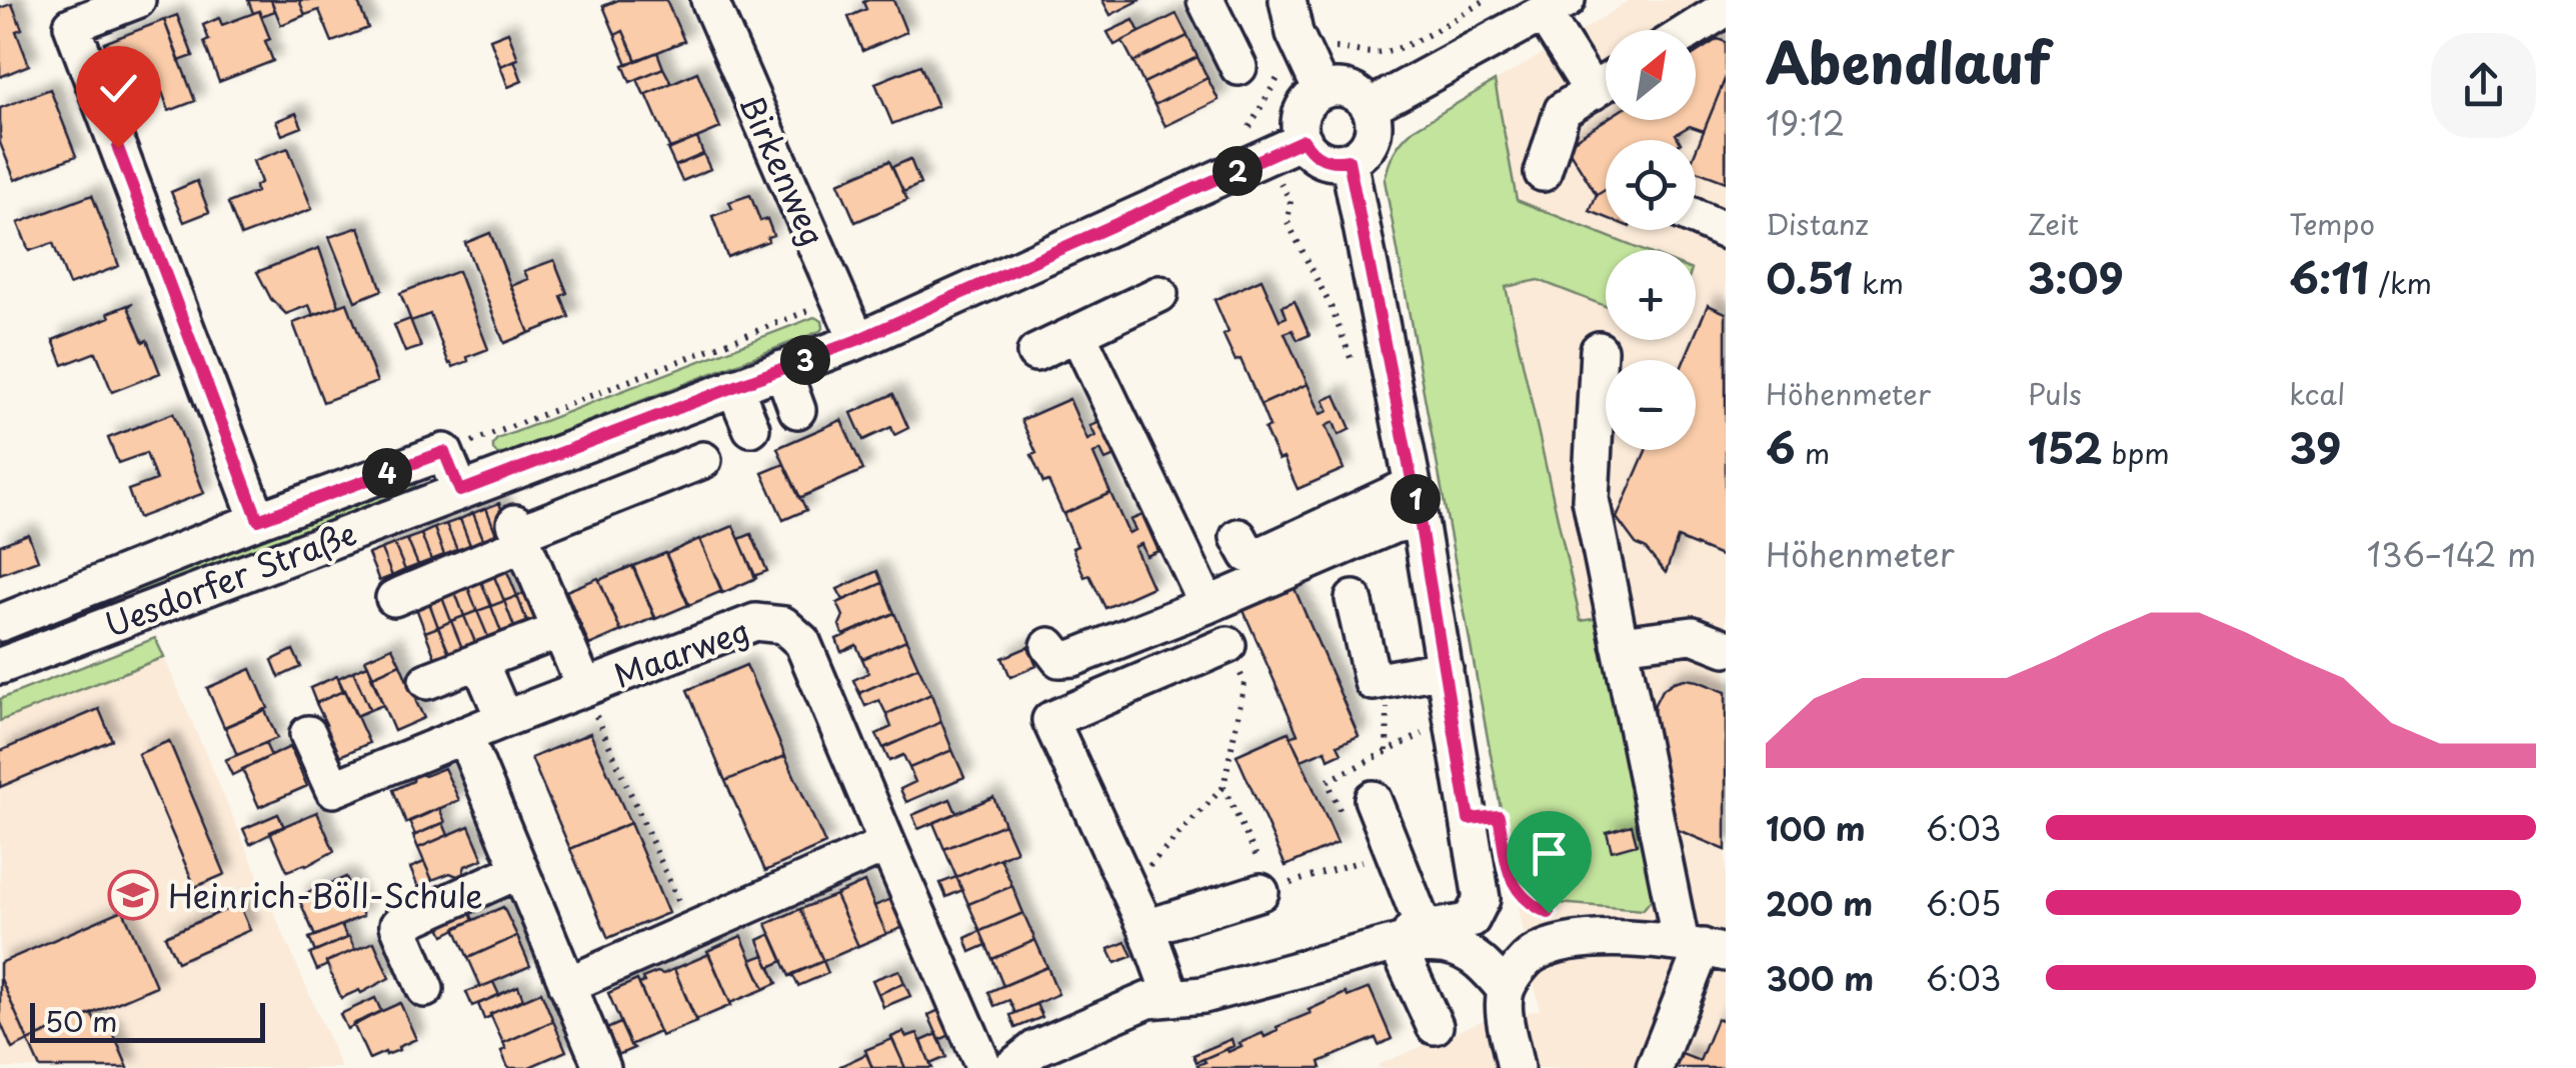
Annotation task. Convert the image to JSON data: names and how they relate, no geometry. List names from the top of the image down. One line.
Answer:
{"streets":{"street":["Birkenweg","Uesdorfer Straße","Maarweg"]},"crossings":[["Birkenweg","Uesdorfer Straße"]],"places":{"school or university":["Heinrich-Böll-Schule"]},"scale_bar":"50 m","north":"top right","page":{"heading":["Abendlauf","19:12"],"map_buttons":["+","−"],"pins":["2","3","4","1"],"stats":[["Distanz","0.51 km"],["Zeit","3:09"],["Tempo","6:11 /km"],["Höhenmeter","6 m"],["Puls","152 bpm"],["kcal","39"]],"chart":["Höhenmeter","136–142 m"],"list":[{"name":"100 m","note":"6:03"},{"name":"200 m","note":"6:05"},{"name":"300 m","note":"6:03"}],"scale":"50 m"}}
